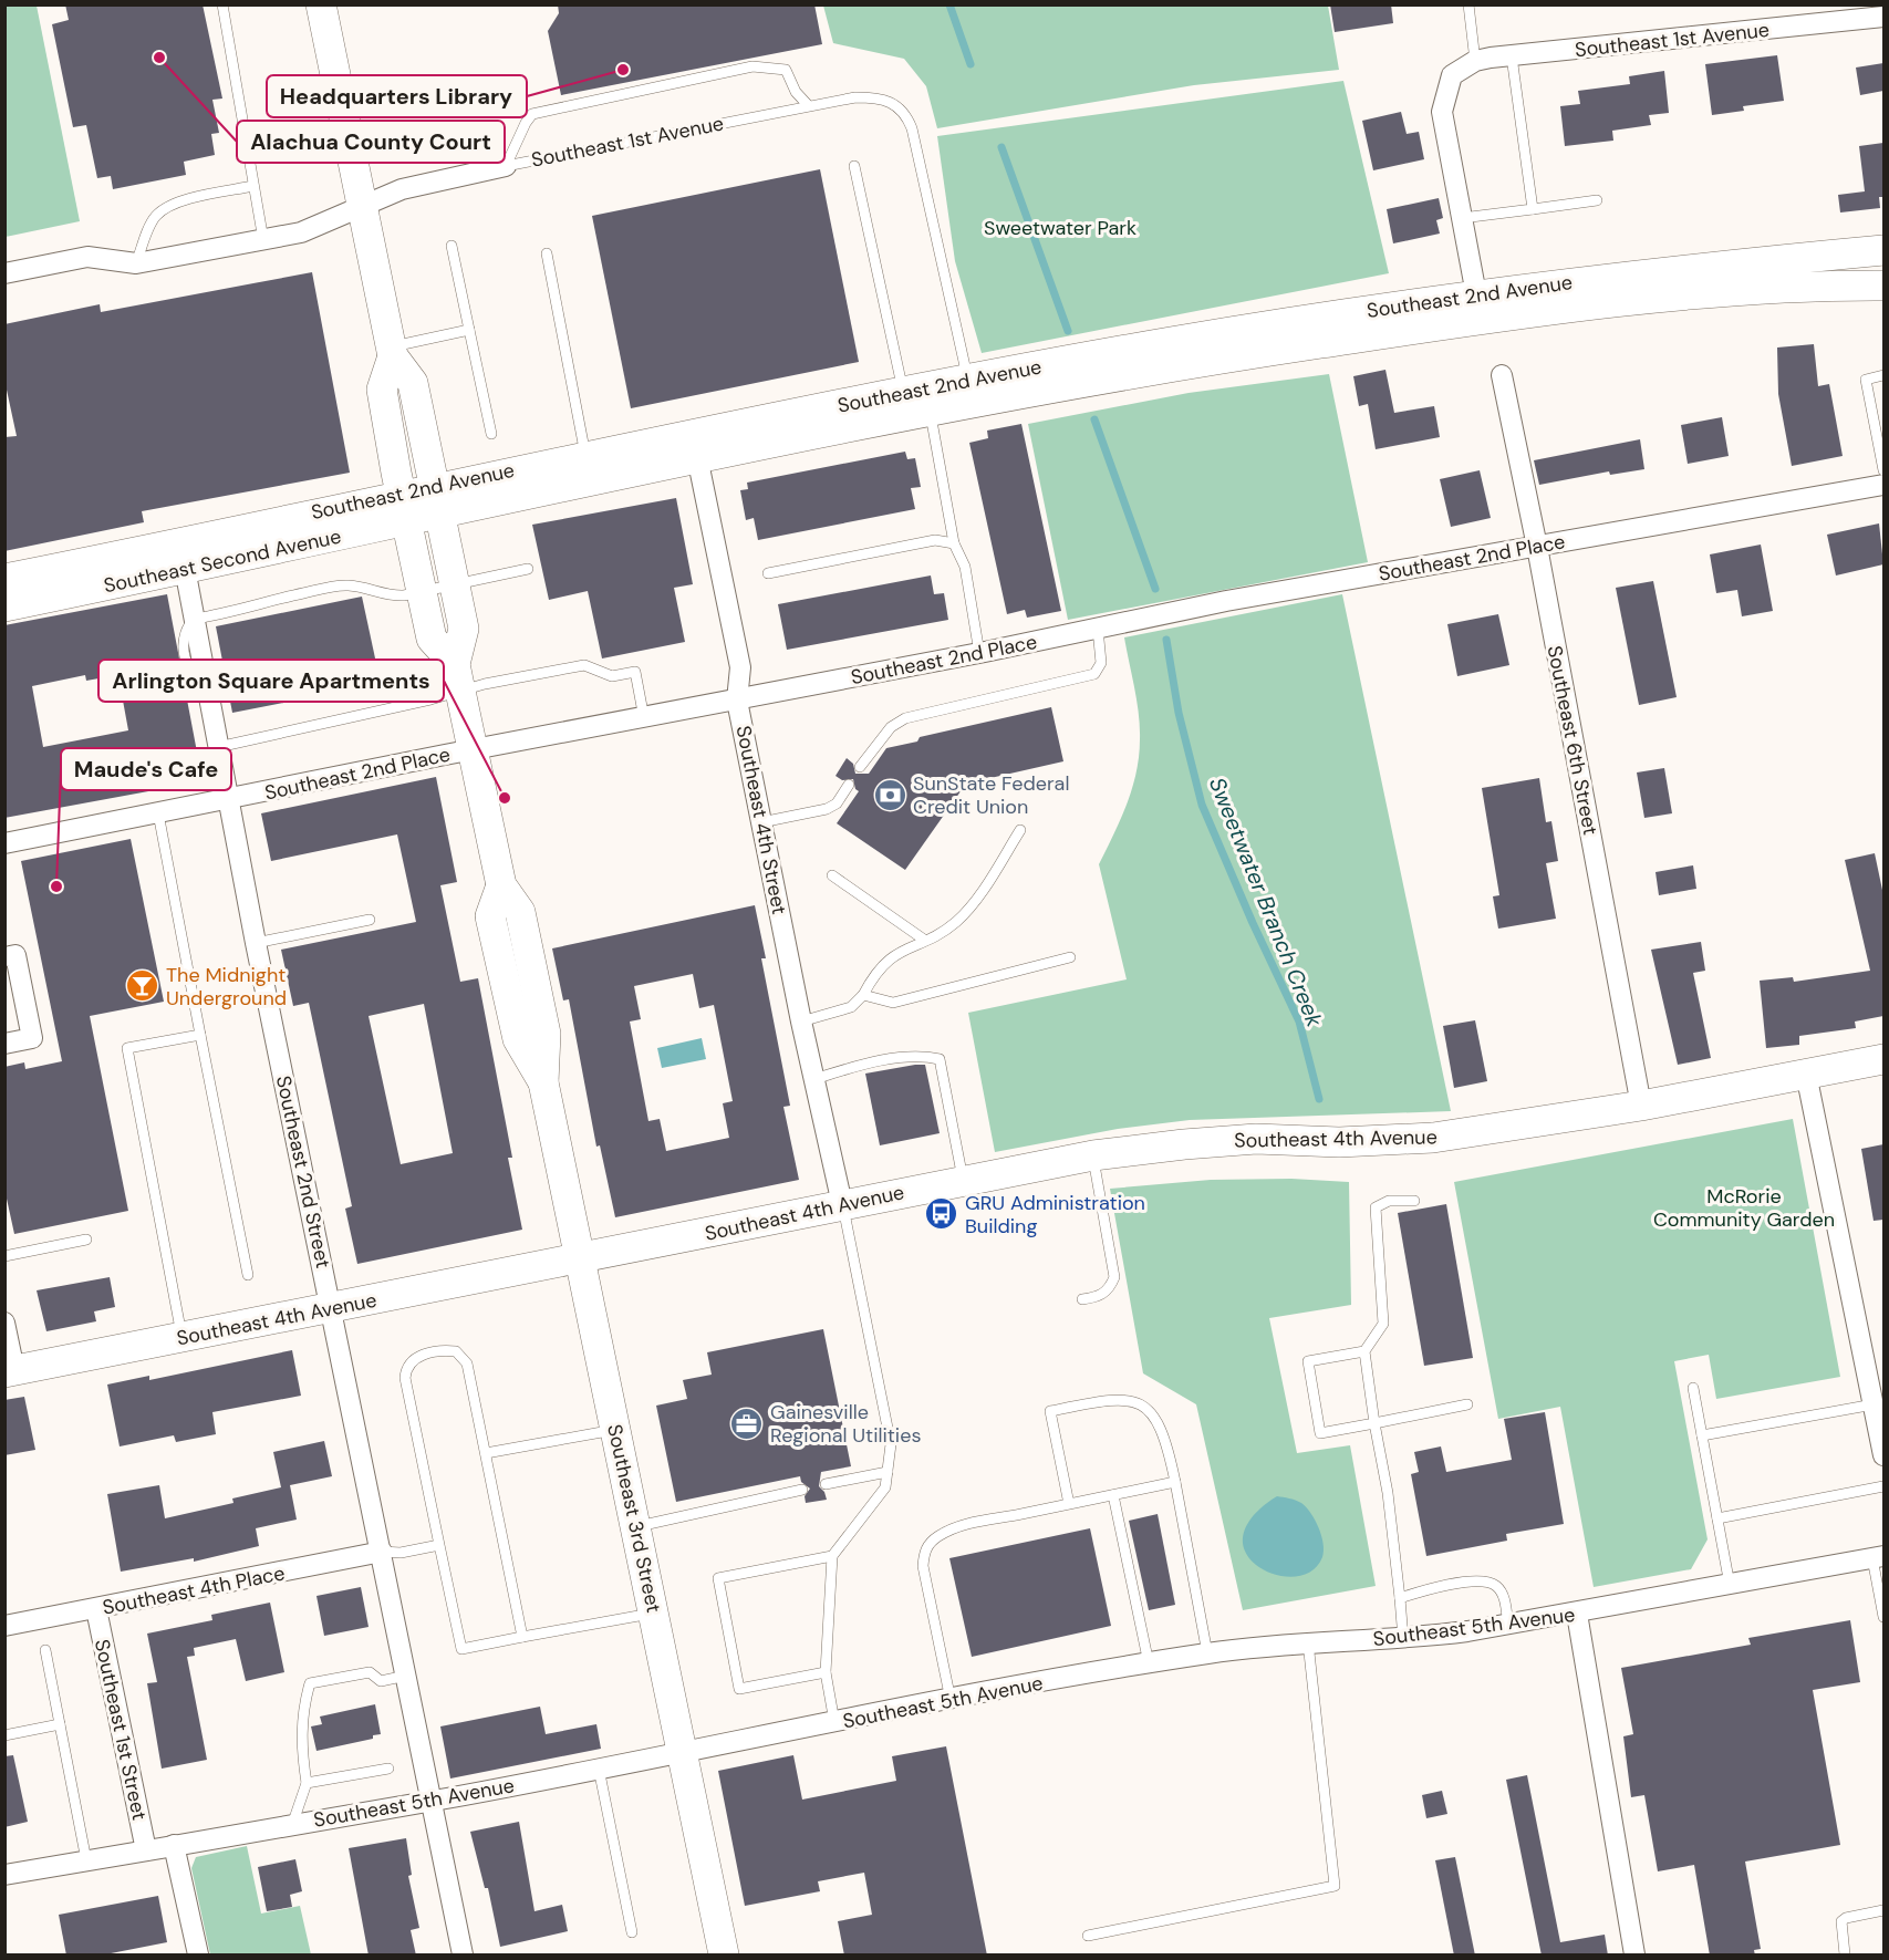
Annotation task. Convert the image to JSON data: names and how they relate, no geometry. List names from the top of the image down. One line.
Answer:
{"streets":{"street":["Southeast 1st Avenue","Southeast 2nd Avenue","Southeast 2nd Place","Southeast Second Avenue","Southeast 6th Street","Southeast 4th Street","Southeast 4th Avenue","Southeast 2nd Street","Southeast 3rd Street","Southeast 4th Place","Southeast 5th Avenue","Southeast 1st Street"]},"crossings":[["Southeast 1st Avenue","Southeast 2nd Avenue"],["Southeast 1st Avenue","Southeast 3rd Street"],["Southeast 2nd Avenue","Southeast Second Avenue"],["Southeast 2nd Avenue","Southeast 4th Street"],["Southeast 2nd Avenue","Southeast 2nd Street"],["Southeast 2nd Avenue","Southeast 3rd Street"],["Southeast 2nd Place","Southeast 6th Street"],["Southeast 2nd Place","Southeast 4th Street"],["Southeast 2nd Place","Southeast 2nd Street"],["Southeast 2nd Place","Southeast 3rd Street"],["Southeast Second Avenue","Southeast 2nd Street"],["Southeast 6th Street","Southeast 4th Avenue"],["Southeast 4th Street","Southeast 4th Avenue"],["Southeast 4th Avenue","Southeast 2nd Street"],["Southeast 4th Avenue","Southeast 3rd Street"],["Southeast 2nd Street","Southeast 4th Place"],["Southeast 2nd Street","Southeast 5th Avenue"],["Southeast 3rd Street","Southeast 5th Avenue"],["Southeast 4th Place","Southeast 1st Street"],["Southeast 5th Avenue","Southeast 1st Street"]],"water":["Sweetwater Branch Creek"],"parks":["Sweetwater Park","McRorie Community Garden"],"places":{"other":["Alachua County Court","Headquarters Library","Arlington Square Apartments","Maude's Cafe"],"bank":["SunState Federal Credit Union"],"bar":["The Midnight Underground"],"bus stop":["GRU Administration Building"],"office":["Gainesville Regional Utilities"]}}
